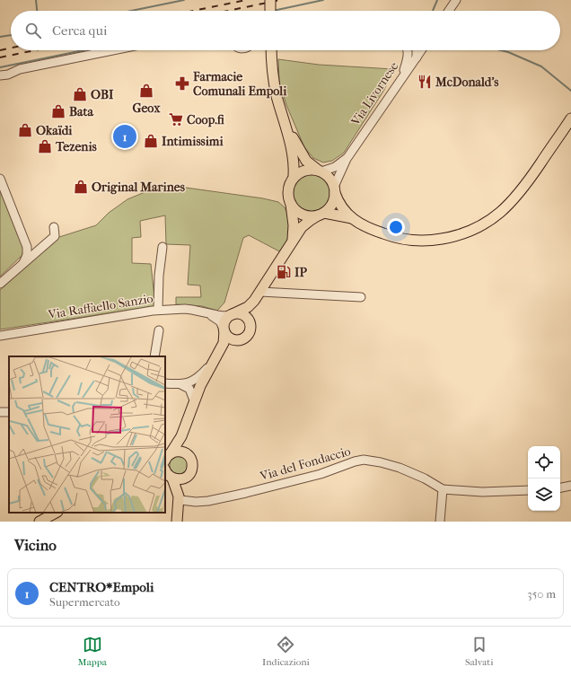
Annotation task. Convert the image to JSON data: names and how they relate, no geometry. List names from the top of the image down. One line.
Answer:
{"streets":{"main road":["Via Livornese"],"street":["Via Raffaello Sanzio","Via del Fondaccio"]},"crossings":[["Via Livornese","Via Raffaello Sanzio"],["Via Livornese","Via del Fondaccio"]],"places":{"restaurant":["McDonald's"],"pharmacy":["Farmacie Comunali Empoli"],"shop":["Geox","OBI","Bata","Okaïdi","Intimissimi","Tezenis","Original Marines"],"supermarket":["Coop.fi"],"fuel station":["IP"]},"page":{"search":"Cerca qui","pins":"1","heading":"Vicino","list":[{"mark":"1","name":"CENTRO*Empoli","note":"Supermercato","value":"350 m"}],"nav":["Mappa","Indicazioni","Salvati"]}}
